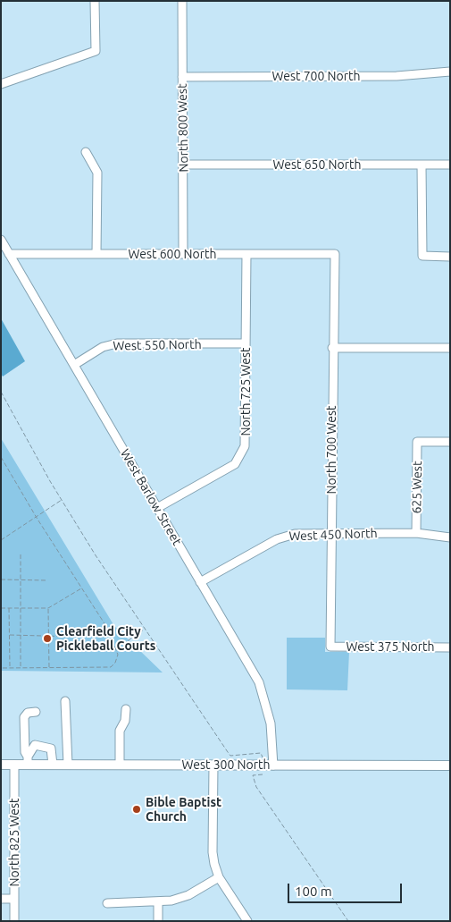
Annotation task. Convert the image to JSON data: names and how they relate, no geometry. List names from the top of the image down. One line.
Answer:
{"streets":{"main road":["West 300 North"],"street":["West 700 North","North 800 West","West 650 North","West 600 North","West 550 North","North 725 West","North 700 West","625 West","West Barlow Street","West 450 North","West 375 North","North 825 West"]},"crossings":[["West 700 North","North 800 West"],["North 800 West","West 650 North"],["North 800 West","West 600 North"],["West 600 North","North 725 West"],["West 600 North","North 700 West"],["West 600 North","West Barlow Street"],["West 550 North","North 725 West"],["West 550 North","West Barlow Street"],["North 725 West","West Barlow Street"],["North 700 West","West 450 North"],["North 700 West","West 375 North"],["625 West","West 450 North"],["West Barlow Street","West 450 North"],["West Barlow Street","West 300 North"],["West 300 North","North 825 West"]],"places":["Clearfield City Pickleball Courts","Bible Baptist Church"],"scale_bar":"100 m"}
